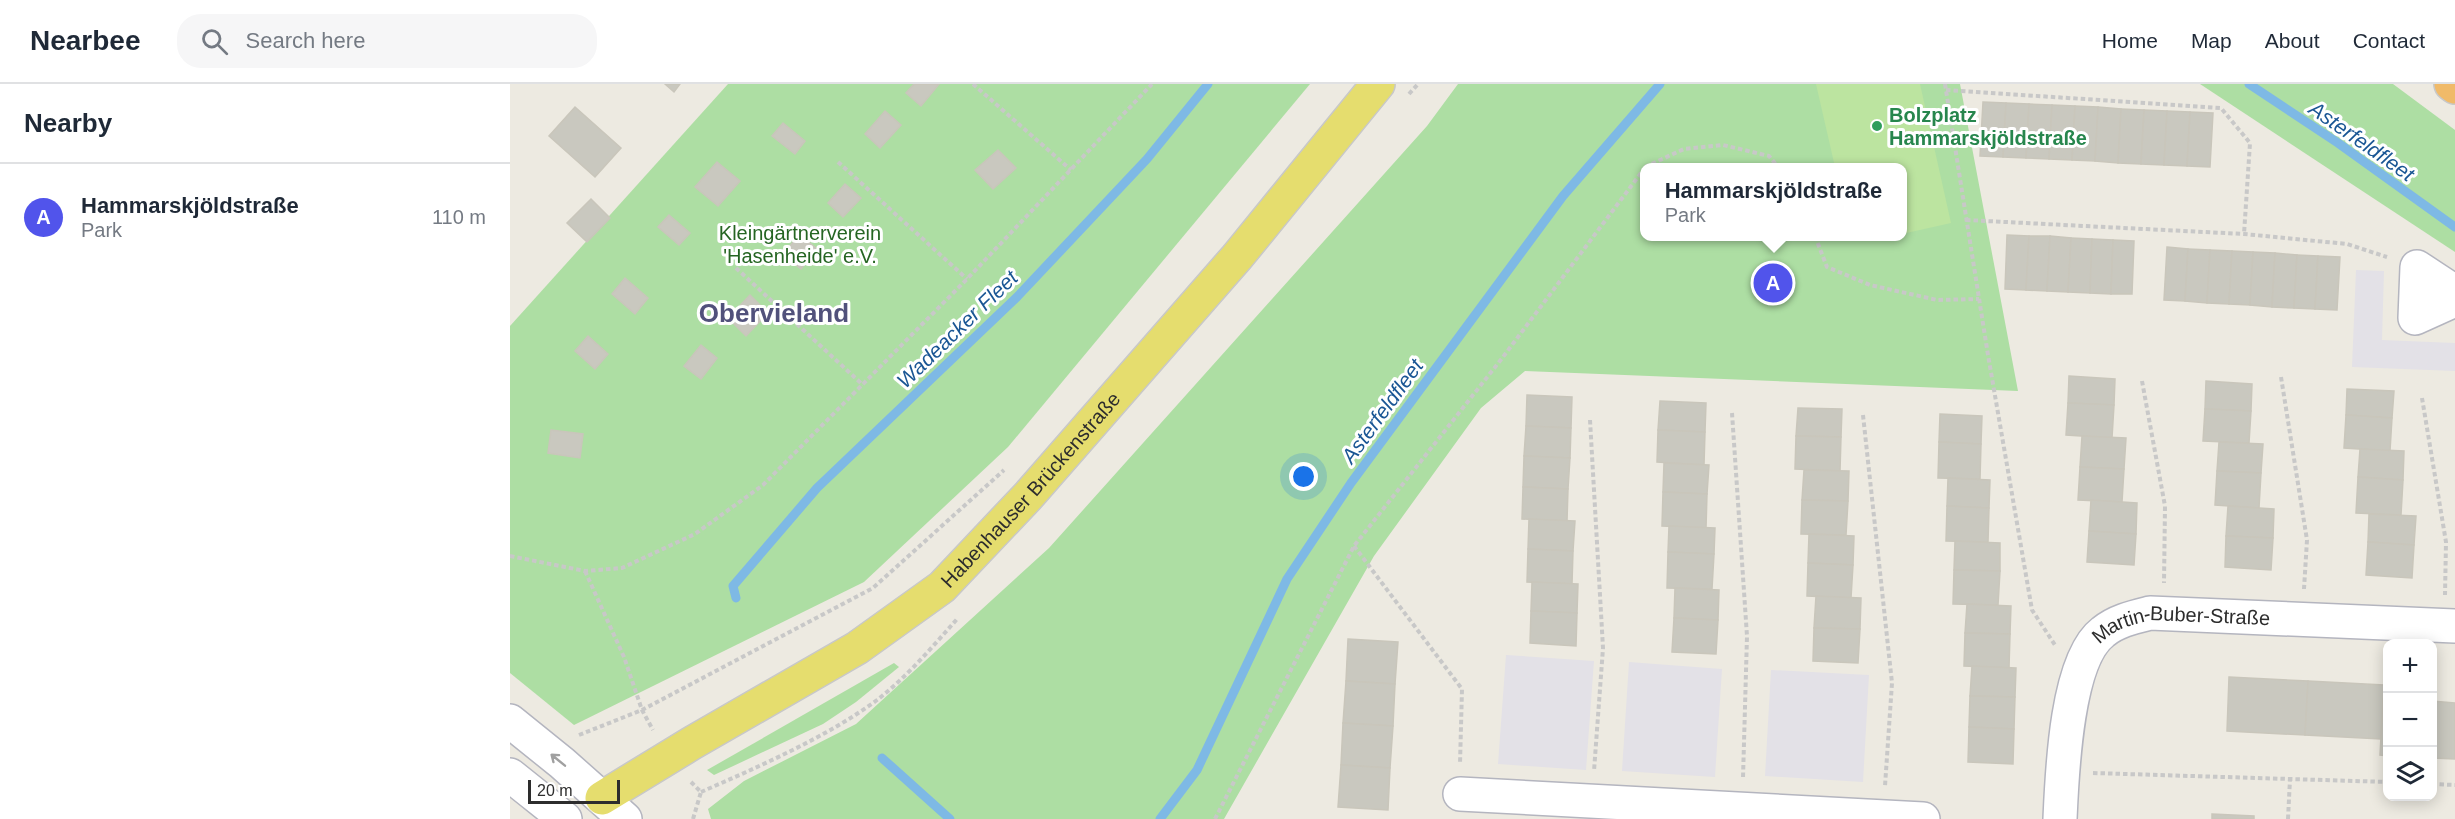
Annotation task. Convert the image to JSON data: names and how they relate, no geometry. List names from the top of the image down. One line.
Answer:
{"streets":{"main road":["Habenhauser Brückenstraße"],"street":["Martin-Buber-Straße"]},"districts":["Obervieland"],"water":["Asterfeldfleet","Wadeacker Fleet"],"parks":["Kleingärtnerverein 'Hasenheide' e.V."],"places":["Bolzplatz Hammarskjöldstraße"],"scale_bar":"20 m","page":{"header":"Nearbee","search":"Search here","nav":["Home","Map","About","Contact"],"heading":"Nearby","list":[{"mark":"A","name":"Hammarskjöldstraße","note":"Park","value":"110 m"}],"popup":["Hammarskjöldstraße","Park"],"pins":"A","map_buttons":["+","−"],"scale":"20 m"}}
